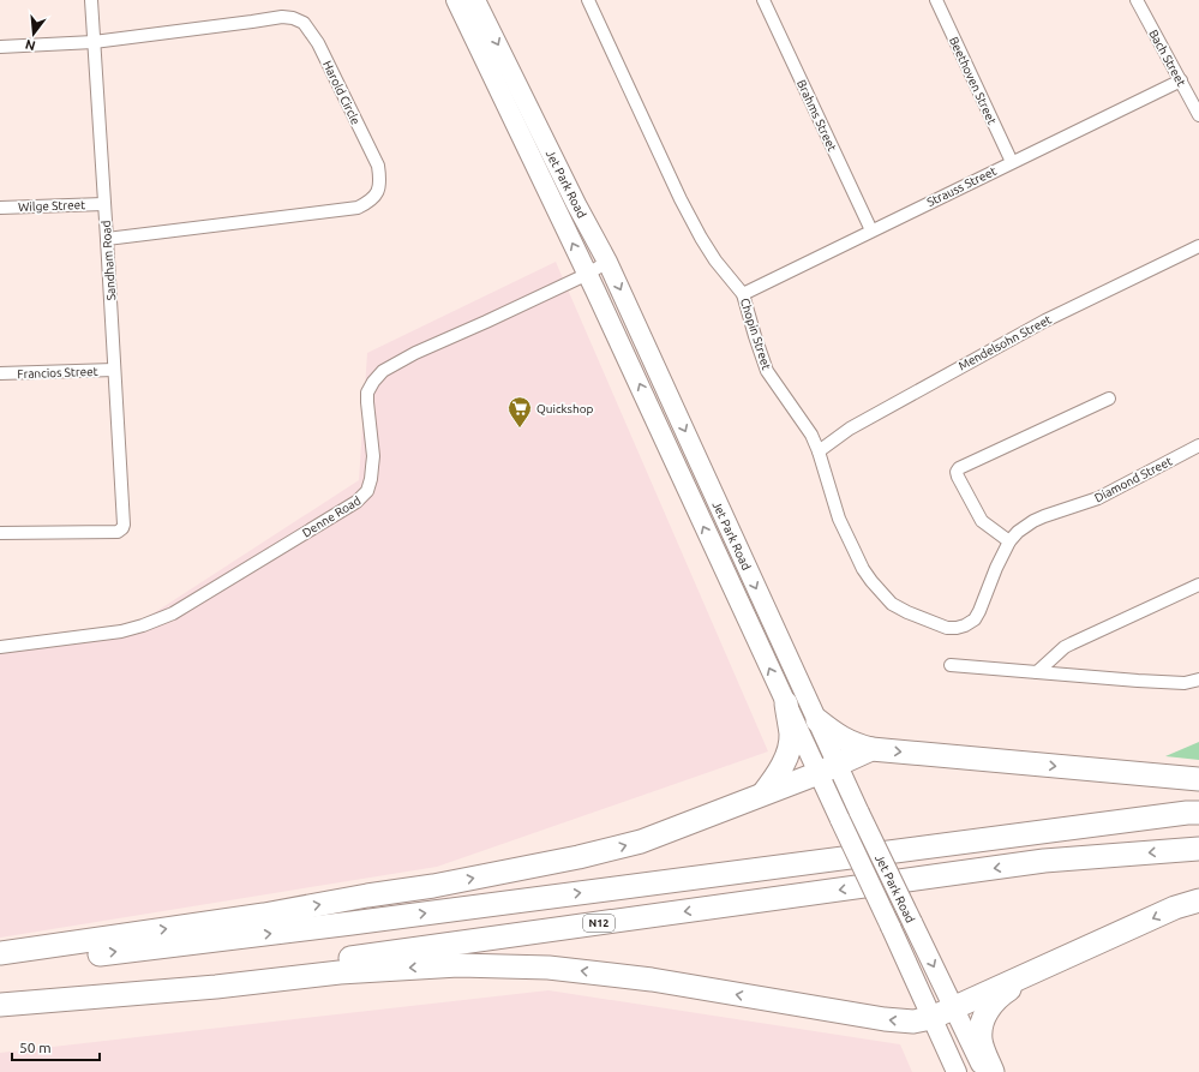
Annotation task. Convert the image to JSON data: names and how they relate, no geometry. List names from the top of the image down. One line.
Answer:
{"streets":{"highway":["N12"],"main road":["Jet Park Road"],"street":["Bach Street","Beethoven Street","Harold Circle","Brahms Street","Strauss Street","Wilge Street","Sandham Road","Chopin Street","Mendelsohn Street","Francios Street","Diamond Street","Denne Road"]},"crossings":[["Bach Street","Strauss Street"],["Beethoven Street","Strauss Street"],["Harold Circle","Sandham Road"],["Brahms Street","Strauss Street"],["Jet Park Road","Denne Road"],["Strauss Street","Chopin Street"],["Wilge Street","Sandham Road"],["Sandham Road","Francios Street"],["Chopin Street","Mendelsohn Street"],["Chopin Street","Diamond Street"]],"places":{"supermarket":["Quickshop"]},"scale_bar":"50 m","north":"bottom"}
